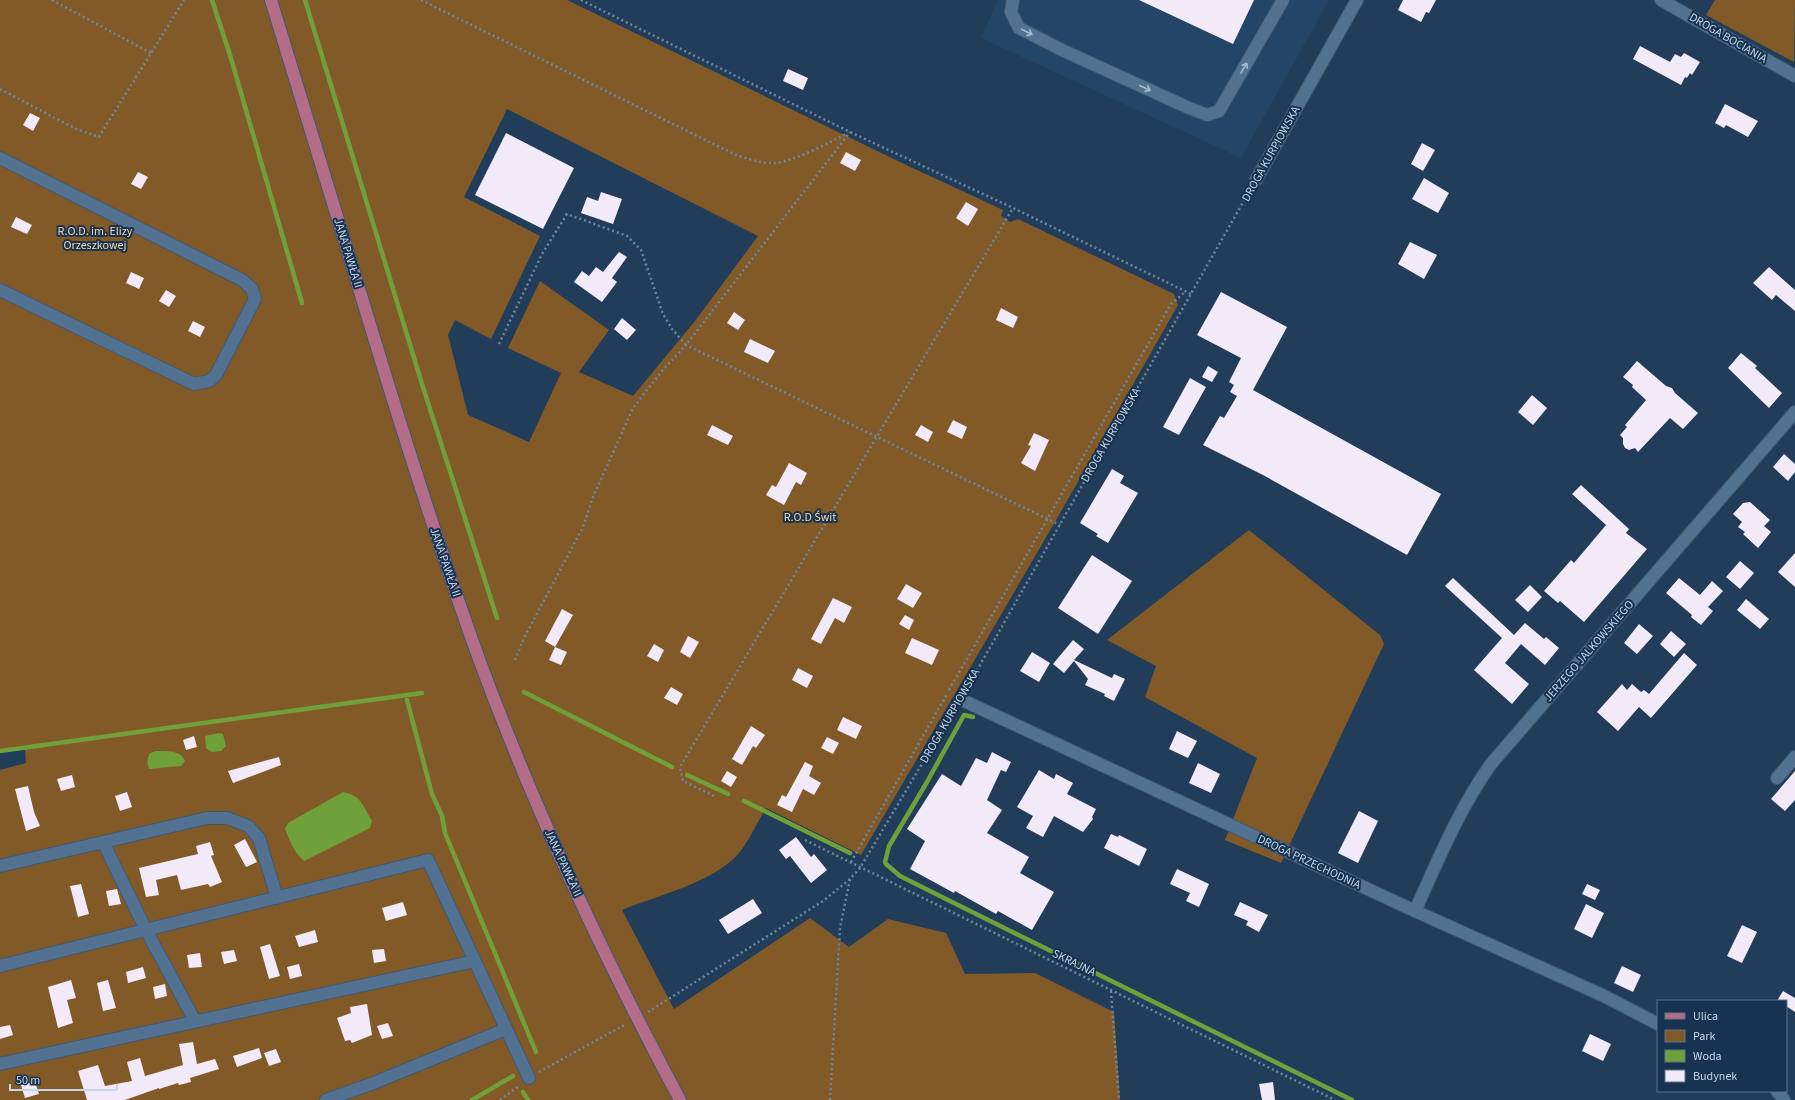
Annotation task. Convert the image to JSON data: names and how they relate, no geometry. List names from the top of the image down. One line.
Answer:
{"streets":{"main road":["JANA PAWŁA II"],"street":["DROGA BOCIANIA","DROGA KURPIOWSKA","JERZEGO JALKOWSKIEGO","DROGA PRZECHODNIA"],"path":["SKRAJNA"]},"crossings":[["DROGA KURPIOWSKA","DROGA PRZECHODNIA"],["DROGA KURPIOWSKA","SKRAJNA"],["JERZEGO JALKOWSKIEGO","DROGA PRZECHODNIA"]],"parks":["R.O.D. im. Elizy Orzeszkowej","R.O.D Świt"],"legend":["Ulica","Park","Woda","Budynek"],"scale_bar":"50 m"}
